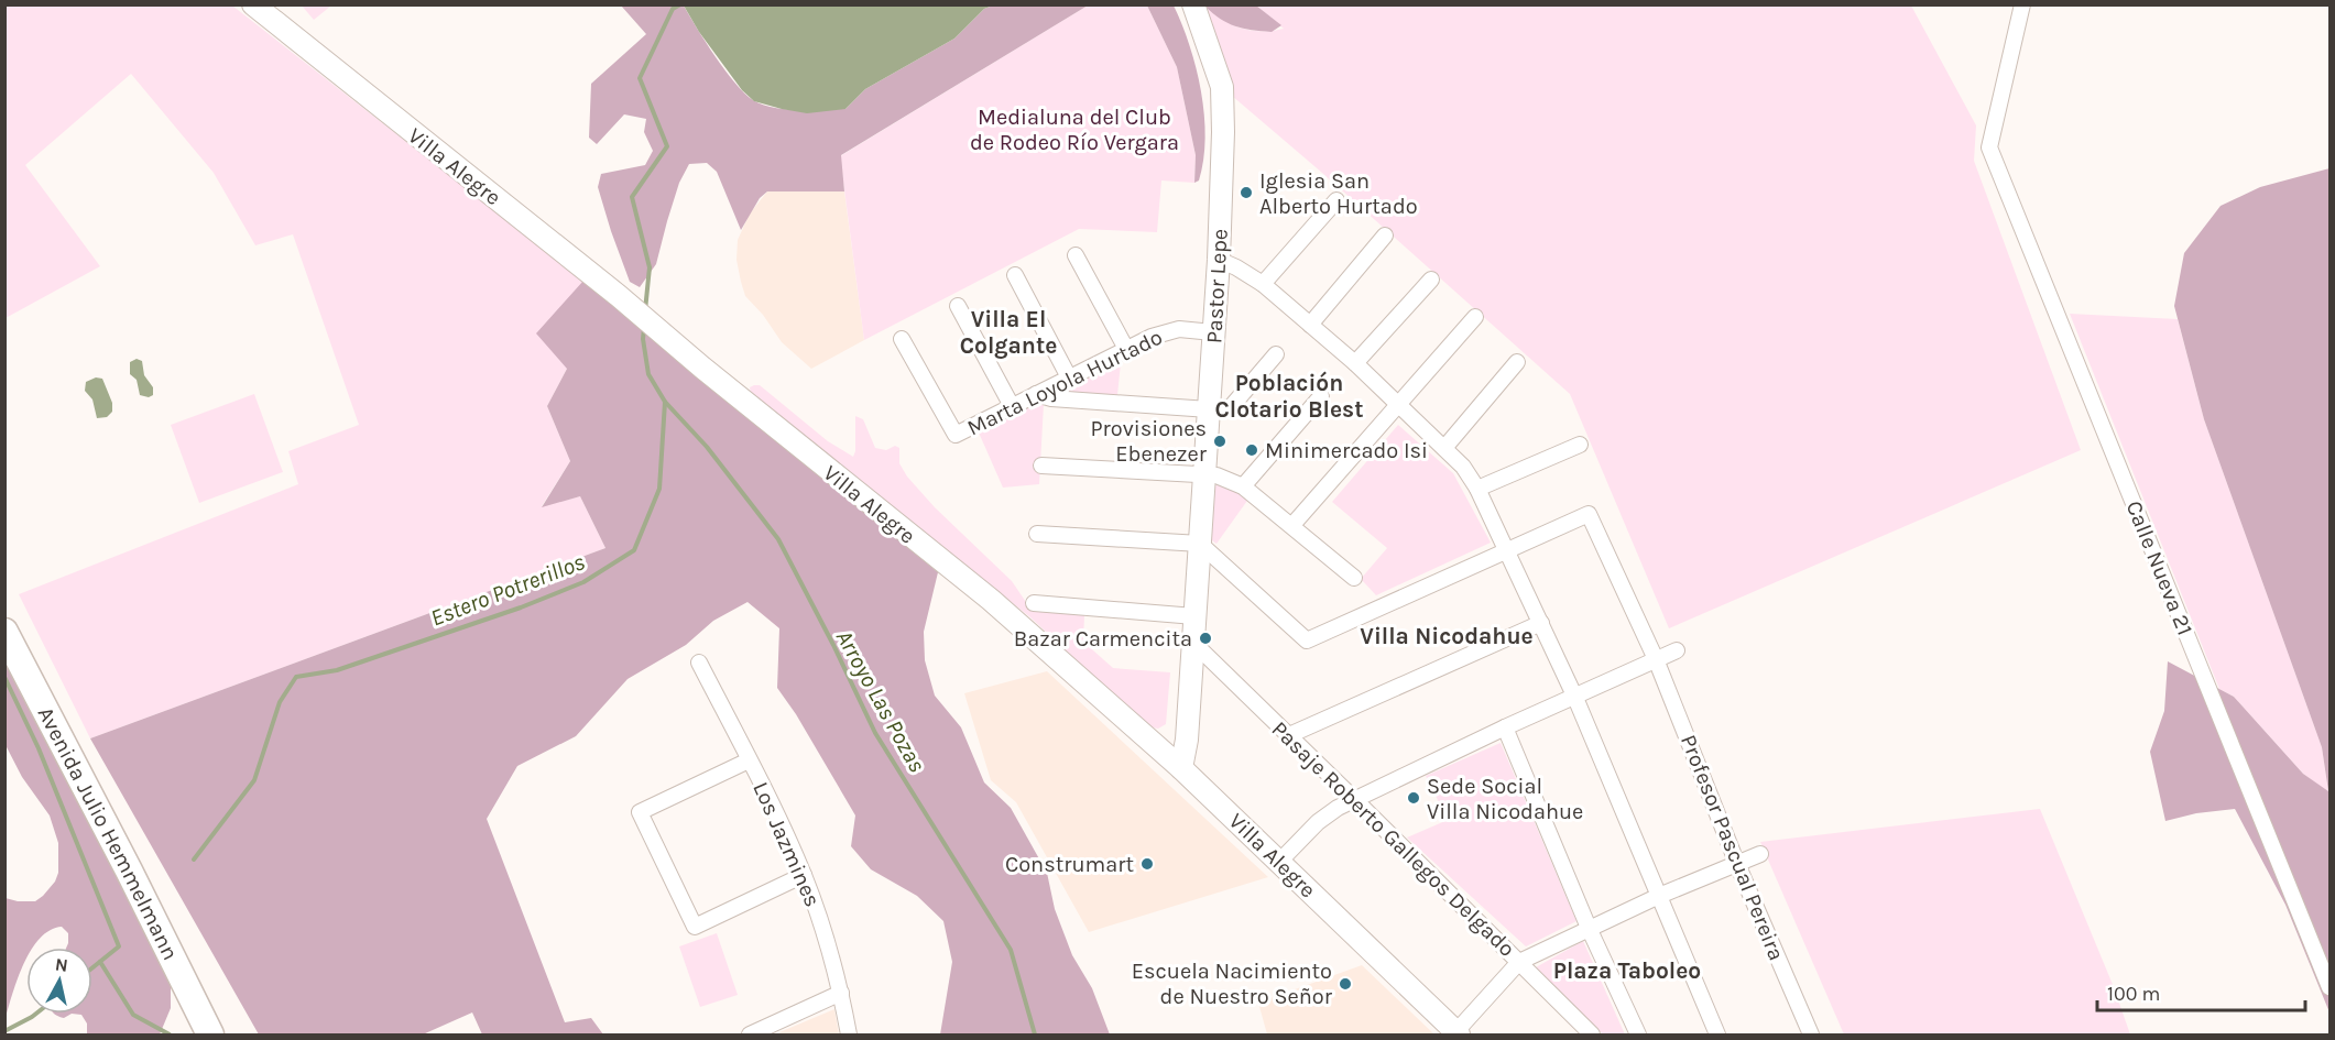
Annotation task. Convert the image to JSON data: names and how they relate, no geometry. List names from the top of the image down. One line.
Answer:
{"streets":{"highway":["Avenida Julio Hemmelmann"],"main road":["Villa Alegre","Pastor Lepe"],"street":["Marta Loyola Hurtado","Calle Nueva 21","Pasaje Roberto Gallegos Delgado","Los Jazmines","Profesor Pascual Pereira"]},"crossings":[["Villa Alegre","Pastor Lepe"],["Pastor Lepe","Marta Loyola Hurtado"],["Pastor Lepe","Pasaje Roberto Gallegos Delgado"]],"districts":["Villa El Colgante","Población Clotario Blest","Villa Nicodahue","Plaza Taboleo"],"water":["Estero Potrerillos","Arroyo Las Pozas"],"parks":["Medialuna del Club de Rodeo Río Vergara"],"places":["Iglesia San Alberto Hurtado","Provisiones Ebenezer","Minimercado Isi","Bazar Carmencita","Sede Social Villa Nicodahue","Construmart","Escuela Nacimiento de Nuestro Señor"],"scale_bar":"100 m","north":"top"}
